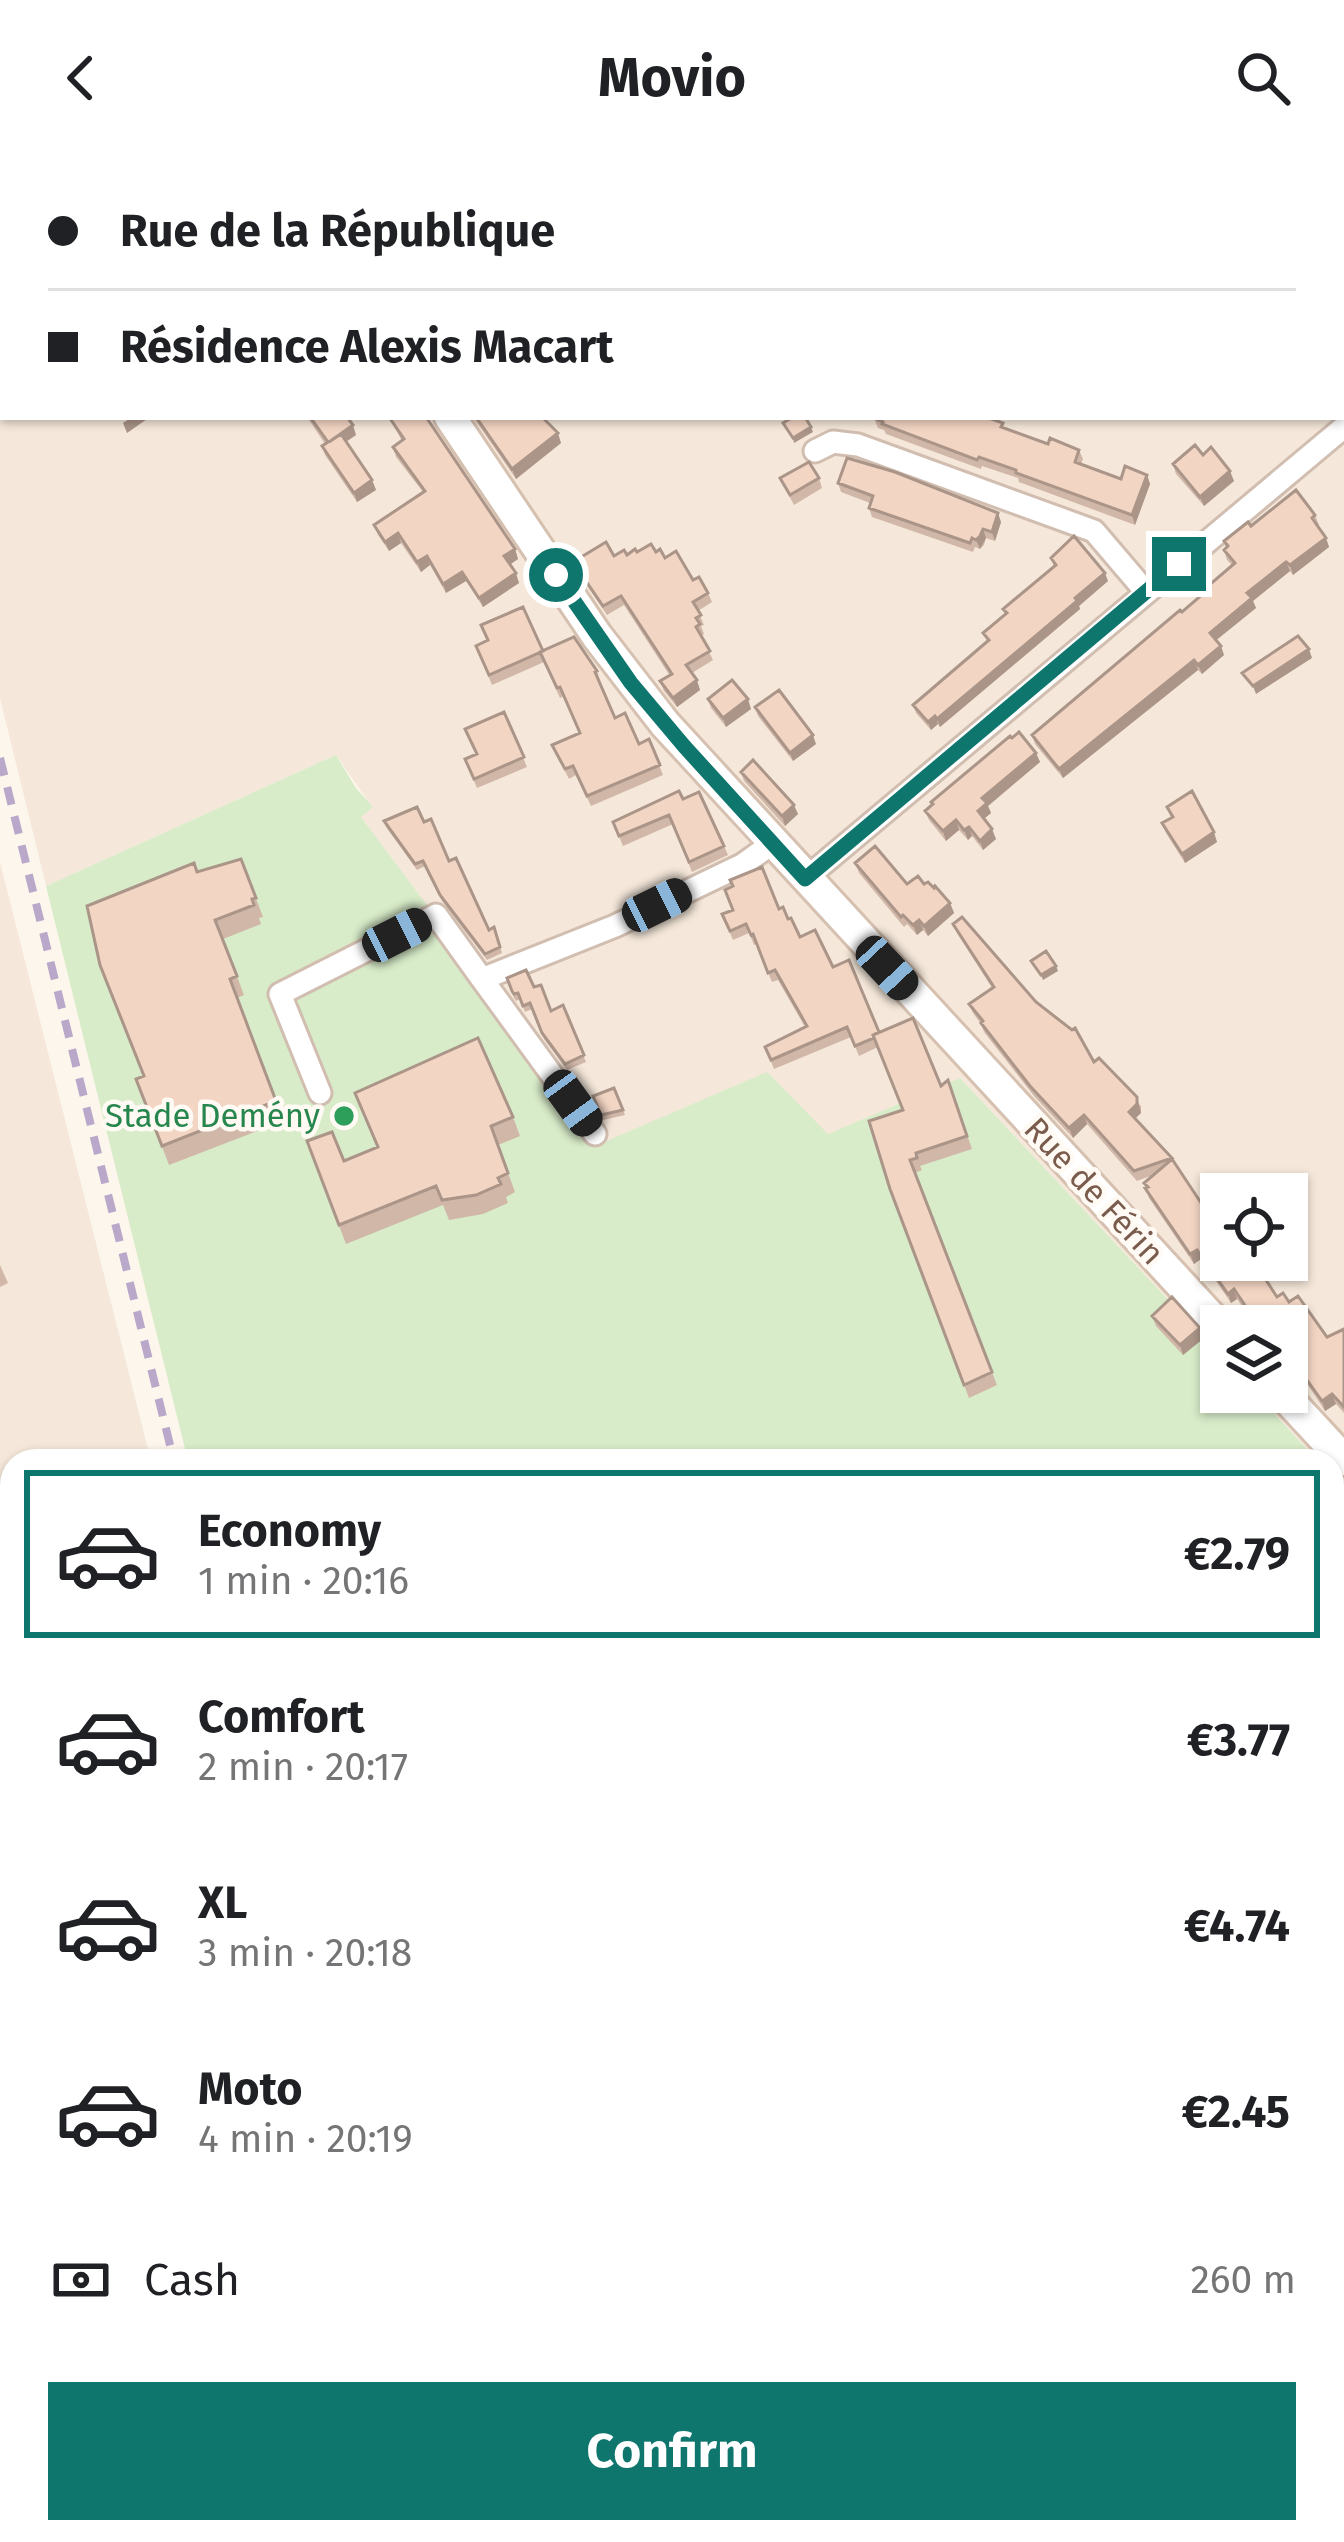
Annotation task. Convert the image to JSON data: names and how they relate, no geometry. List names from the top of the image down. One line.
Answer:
{"streets":{"main road":["Rue de Férin"]},"places":["Stade Demény"],"page":{"header":"Movio","banner":["Rue de la République","Résidence Alexis Macart"],"list":[{"name":"Economy","note":"1 min · 20:16","value":"€2.79"},{"name":"Comfort","note":"2 min · 20:17","value":"€3.77"},{"name":"XL","note":"3 min · 20:18","value":"€4.74"},{"name":"Moto","note":"4 min · 20:19","value":"€2.45"}],"pay":["Cash","260 m"],"buttons":"Confirm"}}
